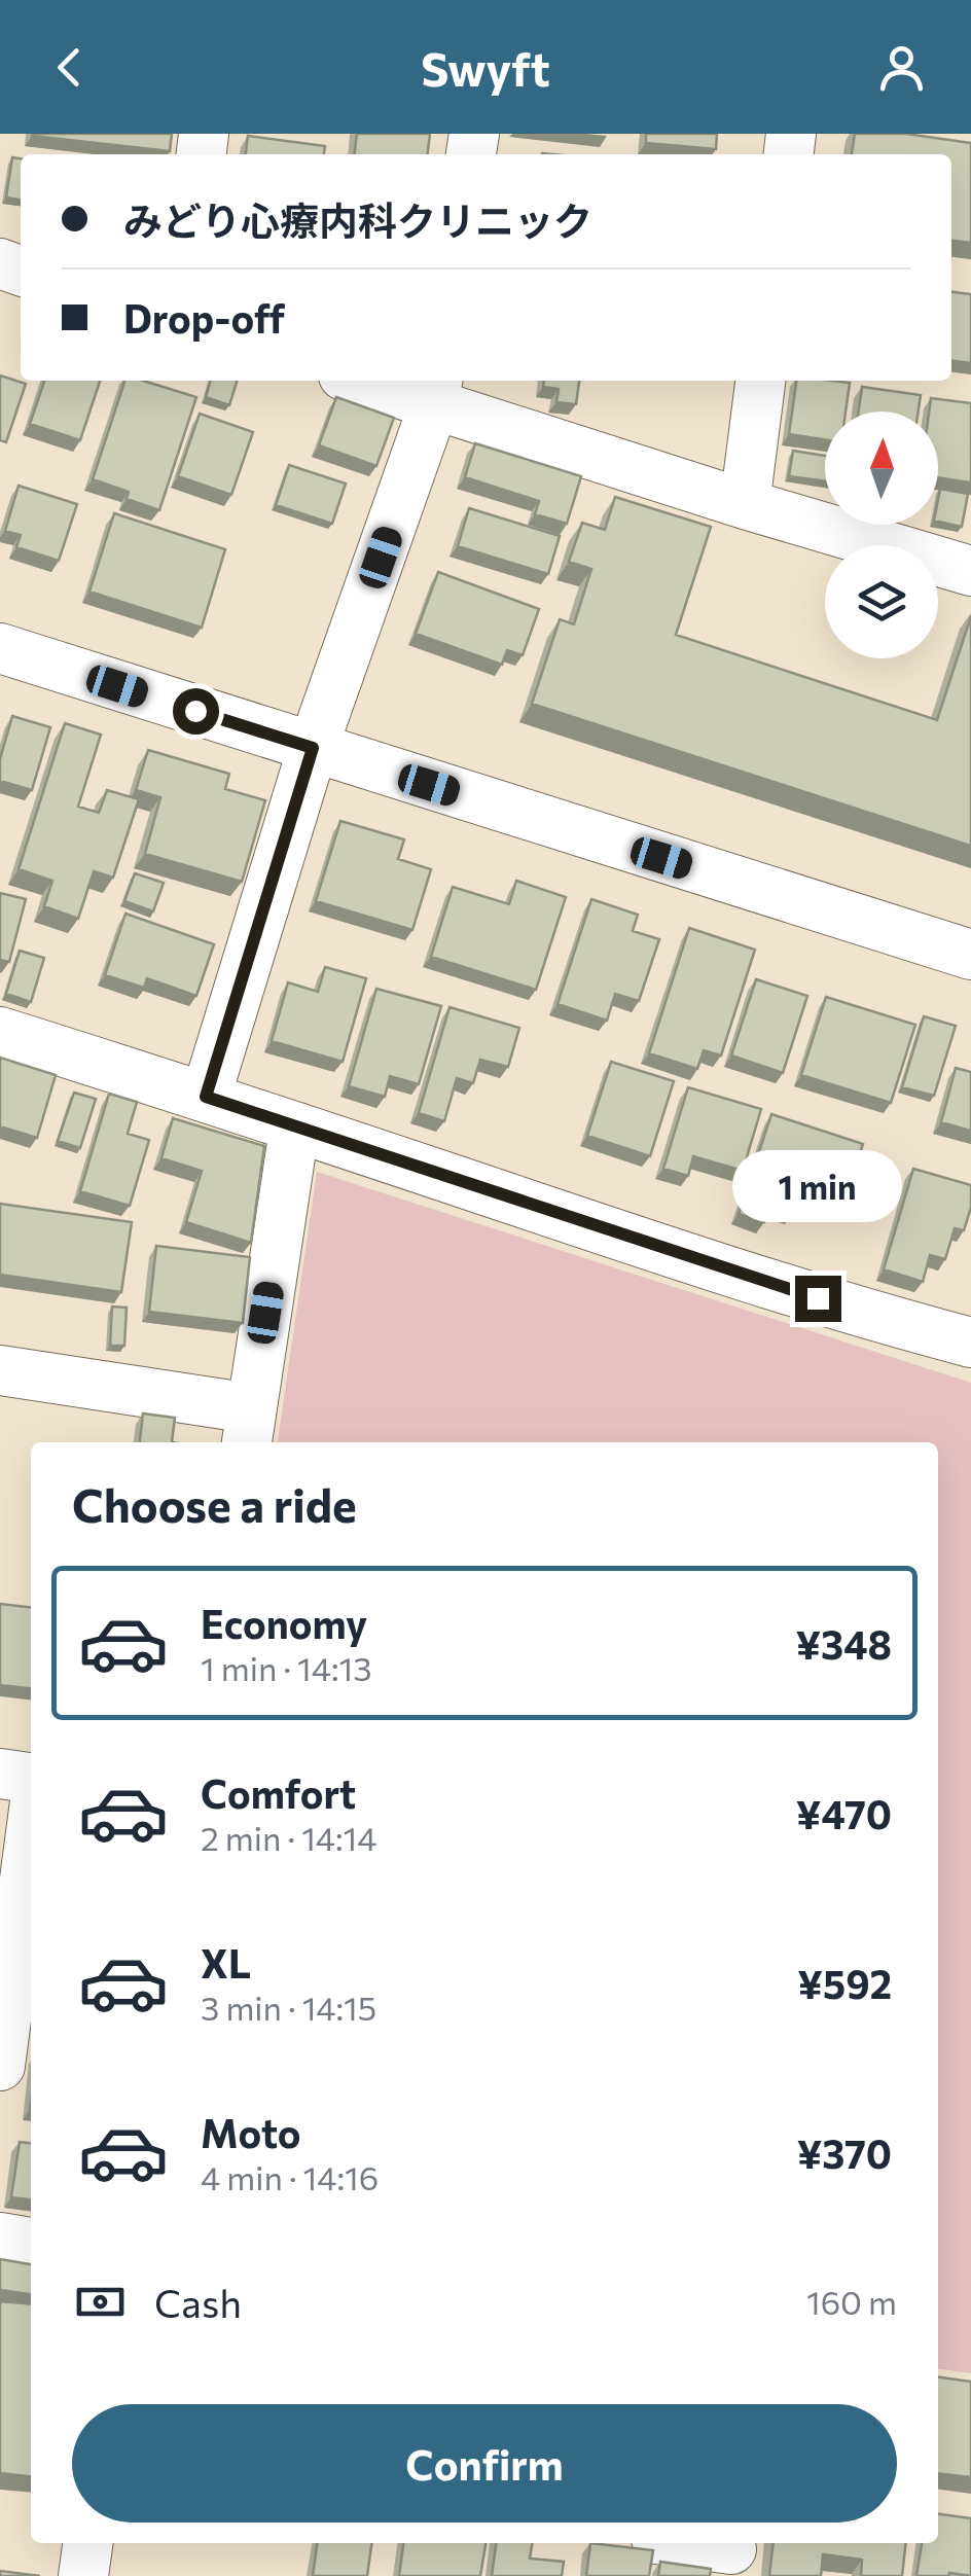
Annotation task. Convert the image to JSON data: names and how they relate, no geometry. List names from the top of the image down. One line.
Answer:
{"north":"top","page":{"header":"Swyft","banner":["みどり心療内科クリニック","Drop-off"],"bubble":"1 min","heading":"Choose a ride","list":[{"name":"Economy","note":"1 min · 14:13","value":"¥348"},{"name":"Comfort","note":"2 min · 14:14","value":"¥470"},{"name":"XL","note":"3 min · 14:15","value":"¥592"},{"name":"Moto","note":"4 min · 14:16","value":"¥370"}],"pay":["Cash","160 m"],"buttons":"Confirm"}}
